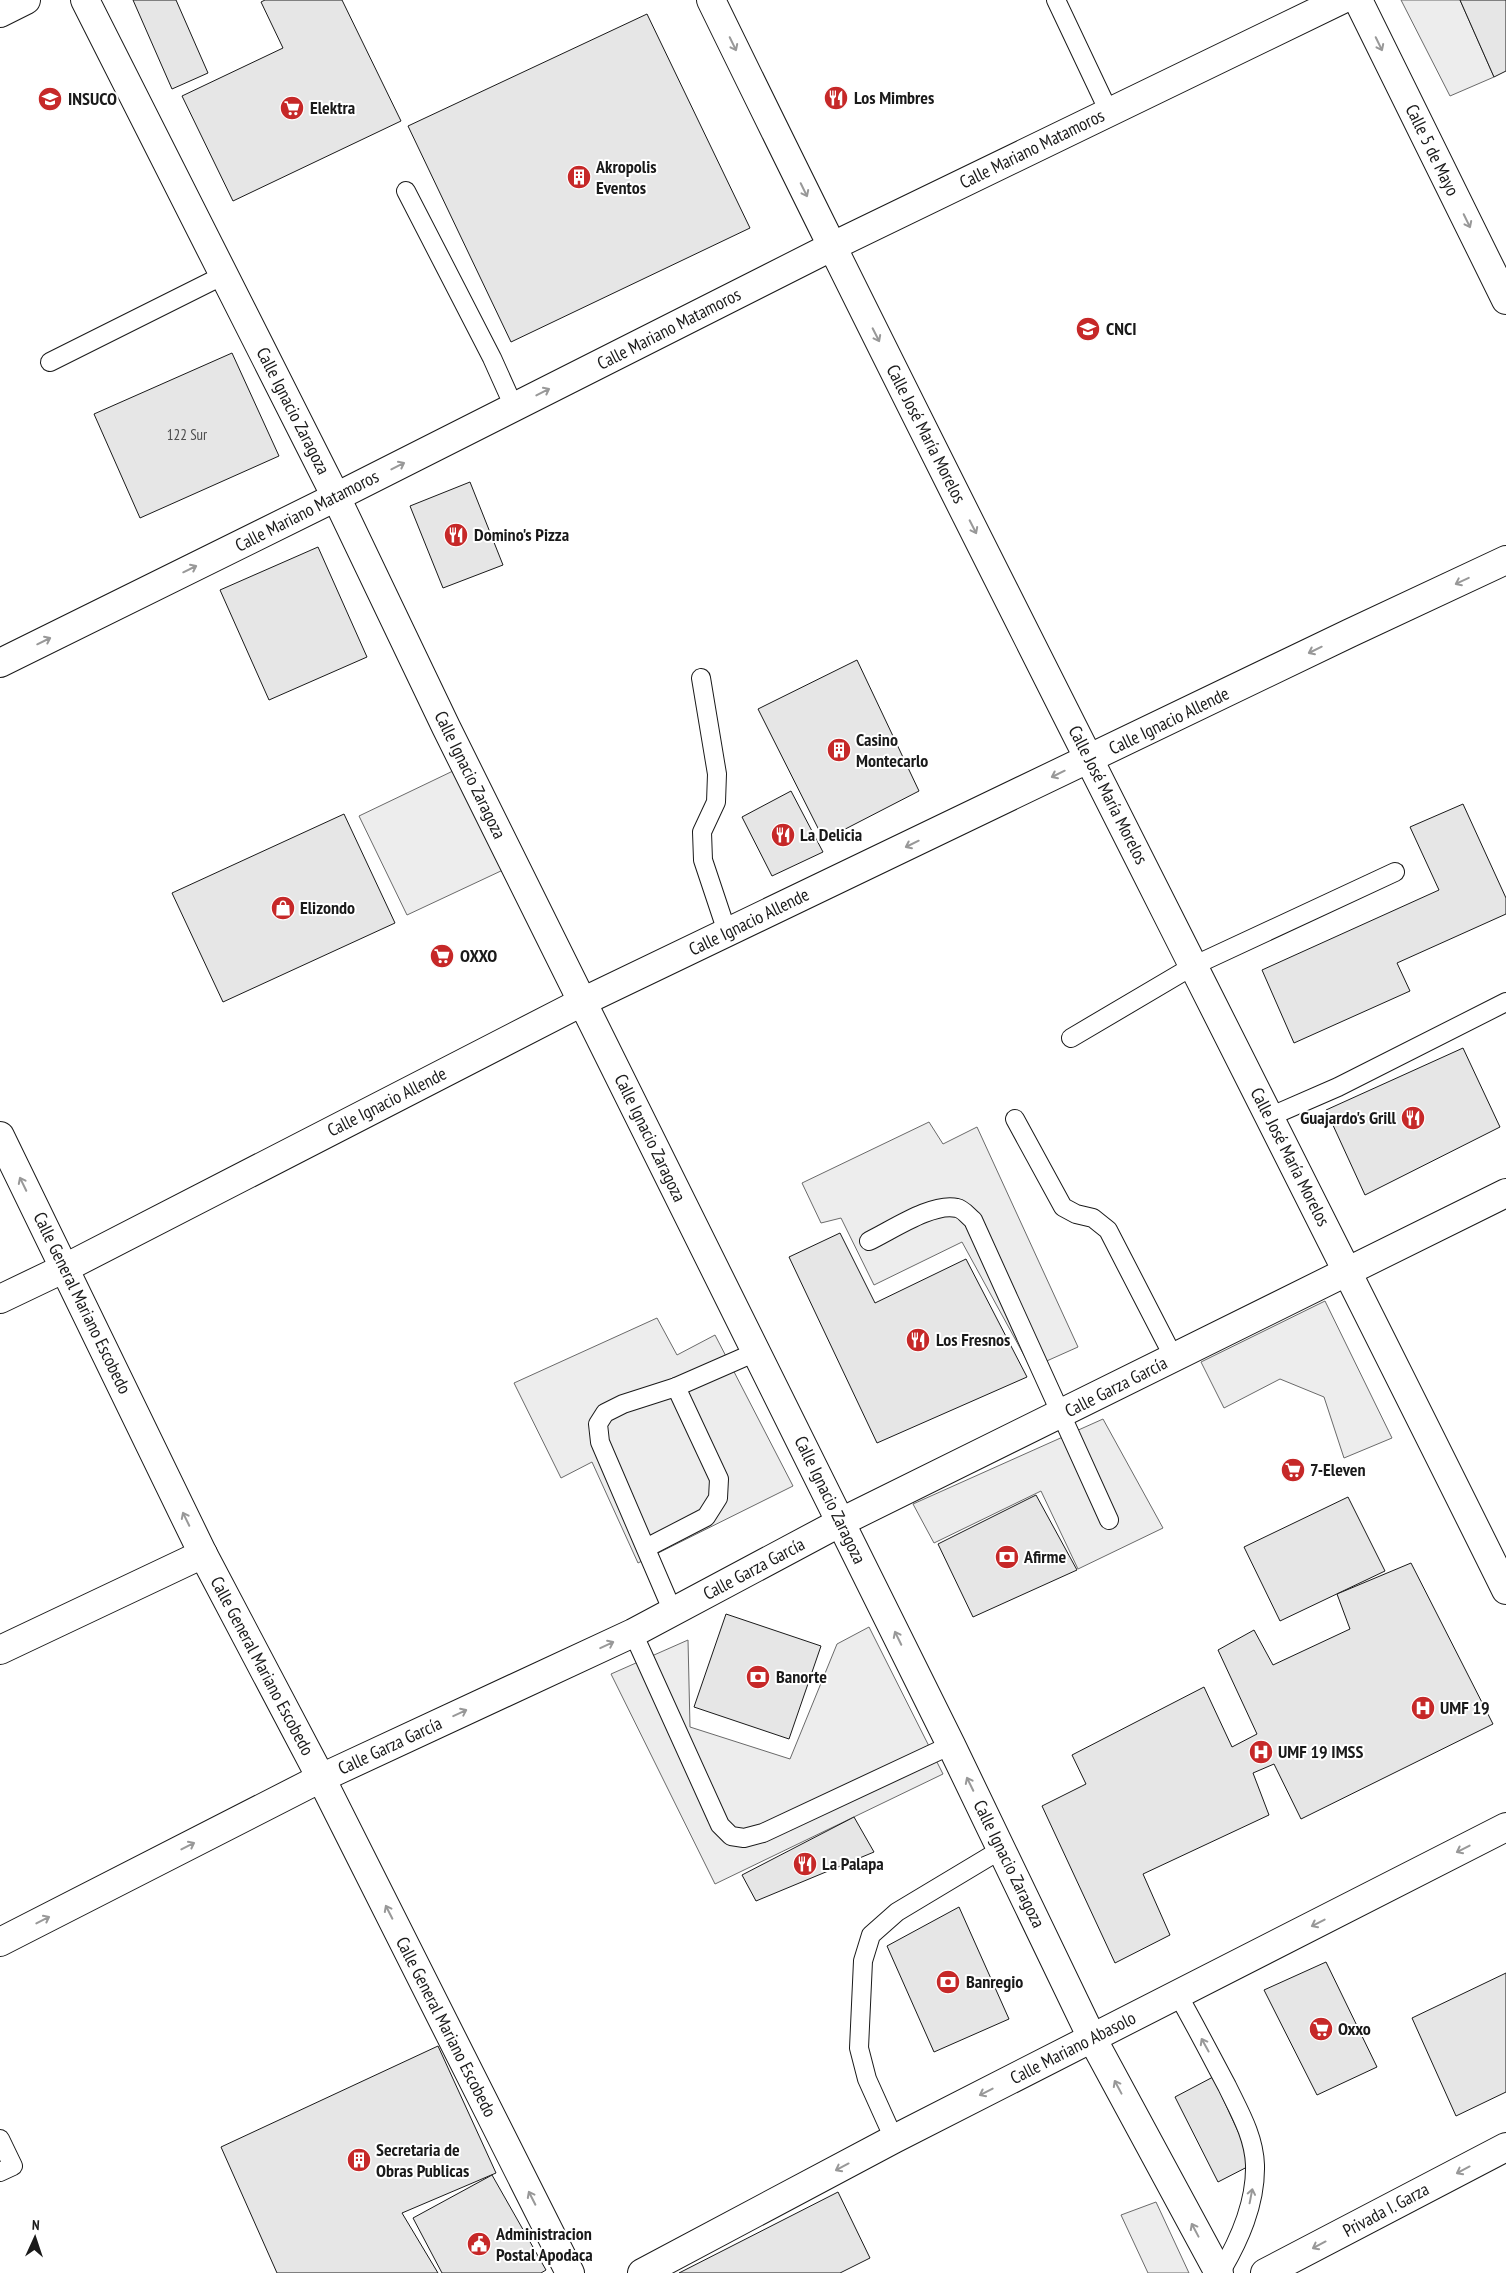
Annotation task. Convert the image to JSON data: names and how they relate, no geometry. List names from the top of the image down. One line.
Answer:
{"streets":{"street":["Calle Mariano Matamoros","Calle 5 de Mayo","Calle Ignacio Zaragoza","Calle José María Morelos","Calle Ignacio Allende","Calle General Mariano Escobedo","Calle Garza García","Calle Mariano Abasolo","Privada I. Garza"]},"crossings":[["Calle Mariano Matamoros","Calle Ignacio Zaragoza"],["Calle Mariano Matamoros","Calle José María Morelos"],["Calle Ignacio Zaragoza","Calle Ignacio Allende"],["Calle Ignacio Zaragoza","Calle Garza García"],["Calle Ignacio Zaragoza","Calle Mariano Abasolo"],["Calle José María Morelos","Calle Ignacio Allende"],["Calle José María Morelos","Calle Garza García"],["Calle Ignacio Allende","Calle General Mariano Escobedo"],["Calle General Mariano Escobedo","Calle Garza García"]],"one_way":["Calle Mariano Matamoros","Calle 5 de Mayo","Calle José María Morelos","Calle Ignacio Allende","Calle General Mariano Escobedo","Calle Garza García","Calle Mariano Abasolo","Privada I. Garza"],"places":{"restaurant":["Los Mimbres","Domino's Pizza","La Delicia","Guajardo's Grill","Los Fresnos","La Palapa"],"school or university":["INSUCO","CNCI"],"supermarket":["Elektra","OXXO","7-Eleven","Oxxo"],"building":["Akropolis Eventos","Casino Montecarlo","Secretaria de Obras Publicas"],"shop":["Elizondo"],"bank":["Afirme","Banorte","Banregio"],"hospital":["UMF 19","UMF 19 IMSS"],"public building":["Administracion Postal Apodaca"]},"house_numbers":["122 Sur"],"north":"top"}
